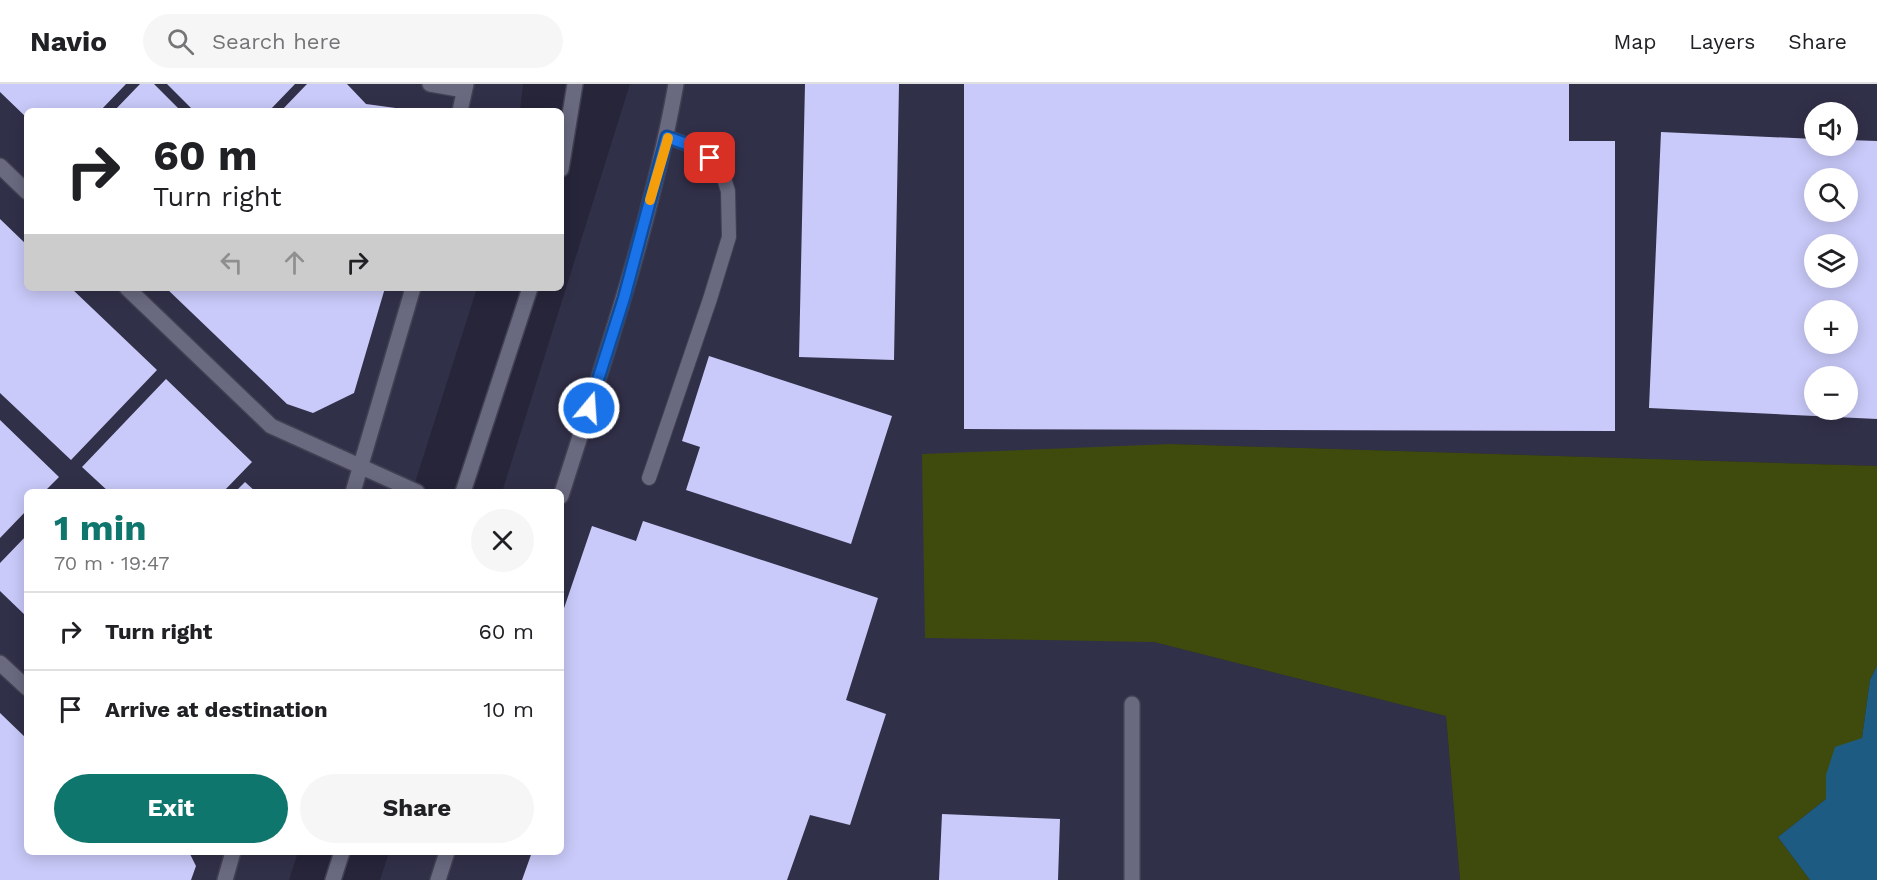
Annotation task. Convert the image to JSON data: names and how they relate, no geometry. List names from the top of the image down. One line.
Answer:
{"page":{"header":"Navio","search":"Search here","nav":["Map","Layers","Share"],"map_buttons":["+","−"],"turn":["60 m","Turn right"],"heading":["1 min","70 m · 19:47"],"list":[{"name":"Turn right","value":"60 m"},{"name":"Arrive at destination","value":"10 m"}],"buttons":["Exit","Share"]}}
